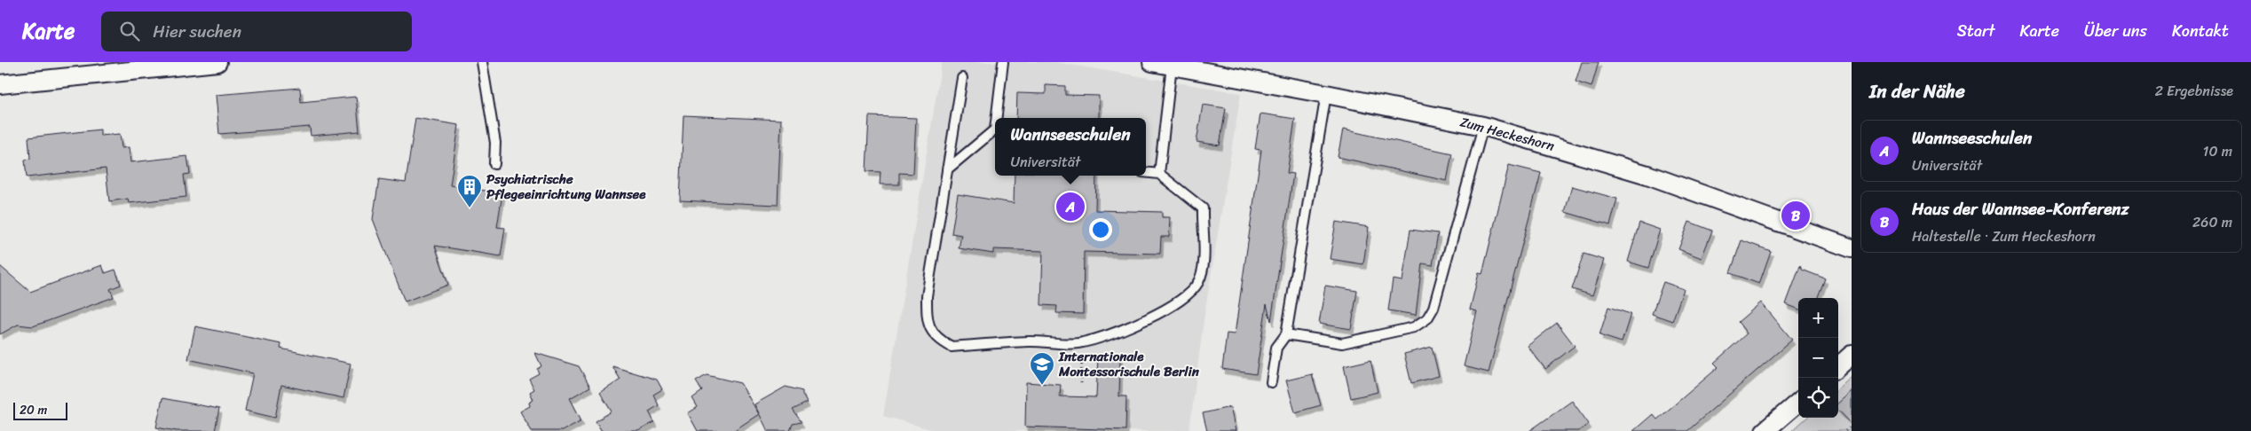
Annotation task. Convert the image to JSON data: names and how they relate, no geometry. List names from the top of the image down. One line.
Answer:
{"streets":{"street":["Zum Heckeshorn"]},"places":{"building":["Psychiatrische Pflegeeinrichtung Wannsee"],"school or university":["Internationale Montessorischule Berlin"]},"scale_bar":"20 m","page":{"header":"Karte","search":"Hier suchen","nav":["Start","Karte","Über uns","Kontakt"],"heading":["In der Nähe","2 Ergebnisse"],"popup":["Wannseeschulen","Universität"],"list":[{"mark":"A","name":"Wannseeschulen","note":"Universität","value":"10 m"},{"mark":"B","name":"Haus der Wannsee-Konferenz","note":"Haltestelle · Zum Heckeshorn","value":"260 m"}],"pins":["A","B"],"map_buttons":["+","−"],"scale":"20 m"}}
